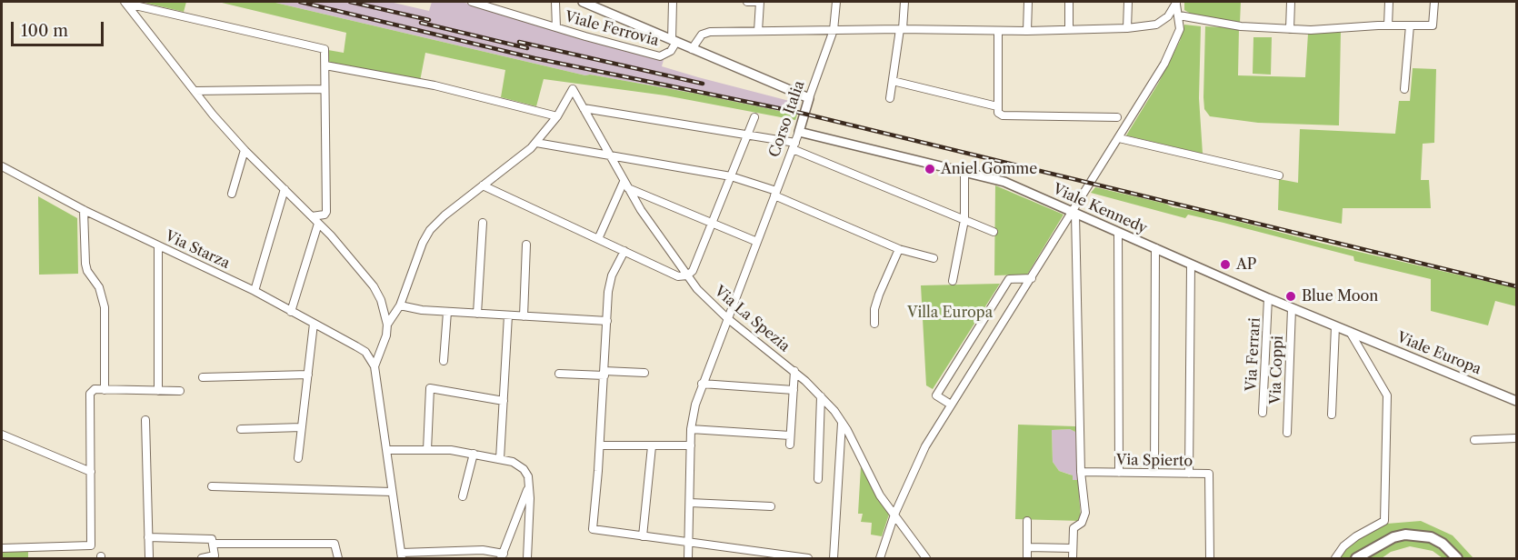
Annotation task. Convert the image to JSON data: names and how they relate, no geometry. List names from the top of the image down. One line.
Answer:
{"streets":{"main road":["Corso Italia","Viale Kennedy","Viale Europa"],"street":["Viale Ferrovia","Via Starza","Via La Spezia","Via Ferrari","Via Coppi","Via Spierto"]},"crossings":[["Corso Italia","Viale Kennedy"],["Corso Italia","Via La Spezia"],["Viale Kennedy","Viale Europa"],["Viale Kennedy","Via Ferrari"],["Viale Kennedy","Via Coppi"]],"parks":["Villa Europa"],"places":["Aniel Gomme","AP","Blue Moon"],"scale_bar":"100 m"}
